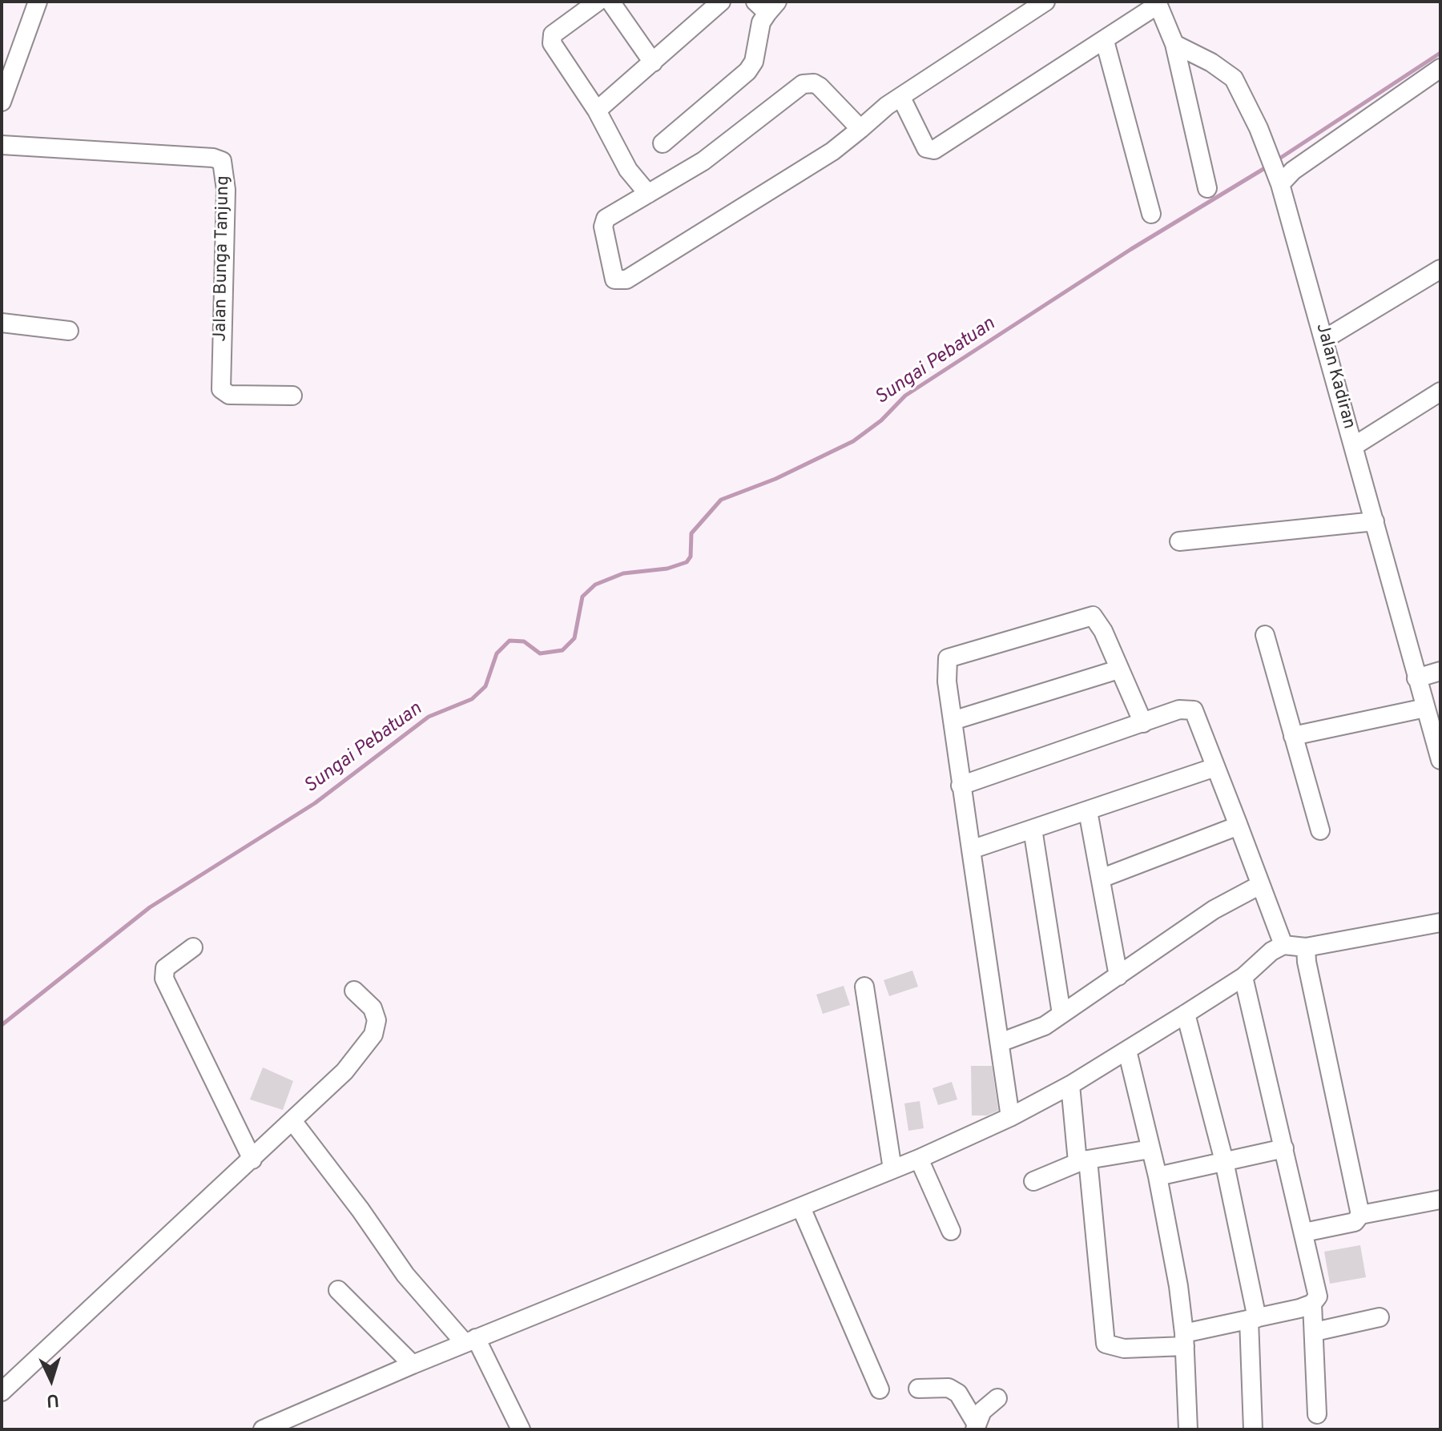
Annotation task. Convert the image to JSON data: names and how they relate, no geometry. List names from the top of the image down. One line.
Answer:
{"streets":{"street":["Jalan Bunga Tanjung","Jalan Kadiran"]},"water":["Sungai Pebatuan"],"north":"bottom"}
